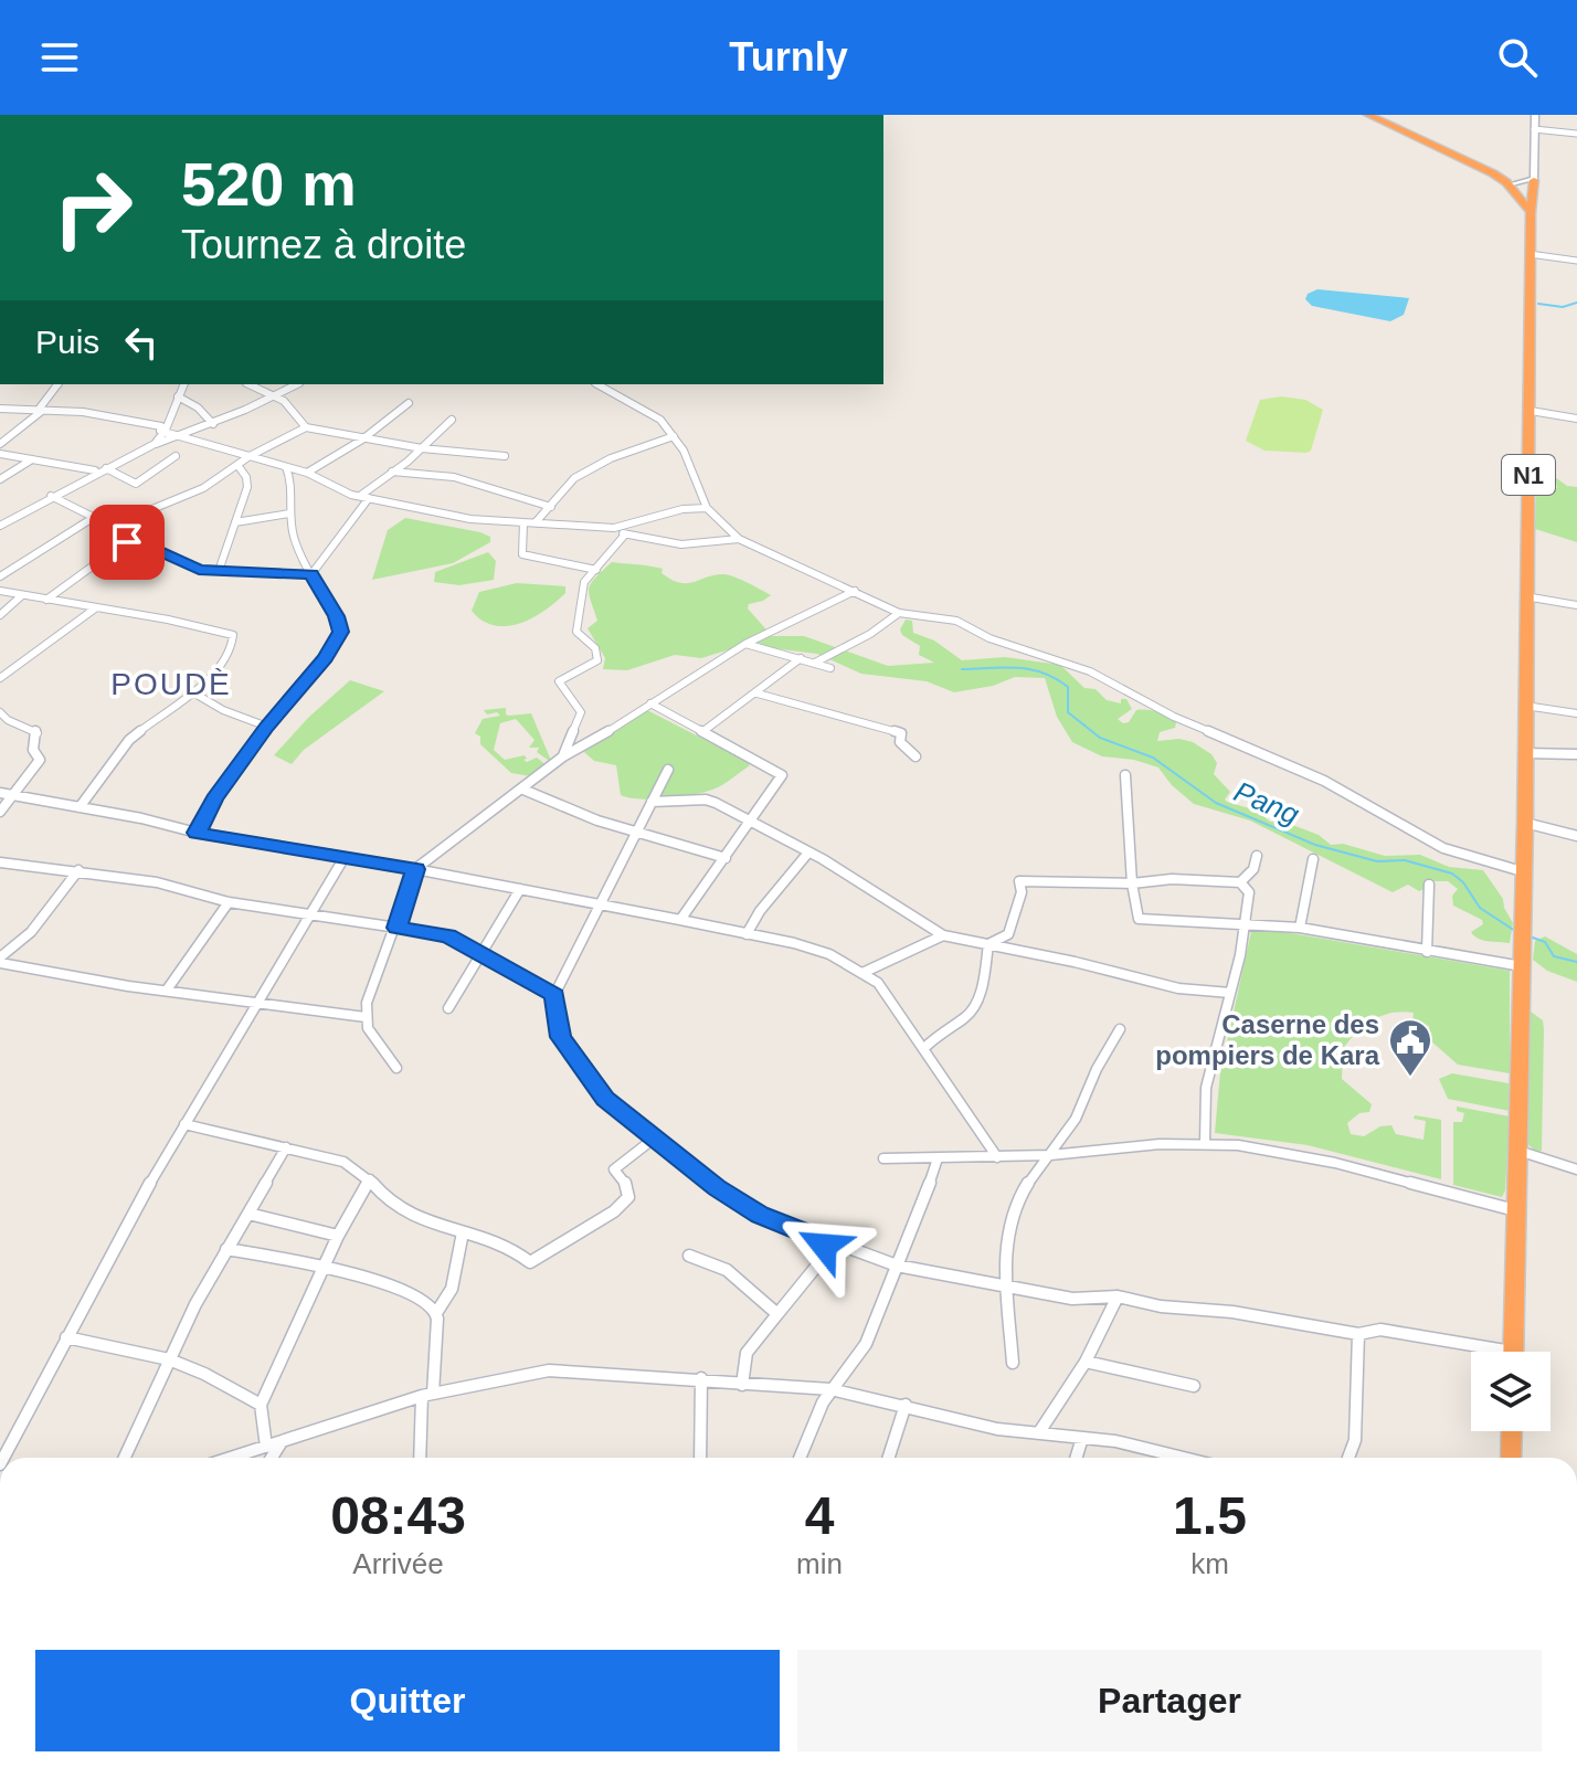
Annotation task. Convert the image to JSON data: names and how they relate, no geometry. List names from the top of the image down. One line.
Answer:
{"streets":{"highway":["N1"]},"districts":["POUDÈ"],"water":["Pang"],"places":{"public building":["Caserne des pompiers de Kara"]},"page":{"header":"Turnly","turn":["520 m","Tournez à droite"],"then":"Puis","eta":["08:43","Arrivée","4","min","1.5","km"],"buttons":["Quitter","Partager"]}}
